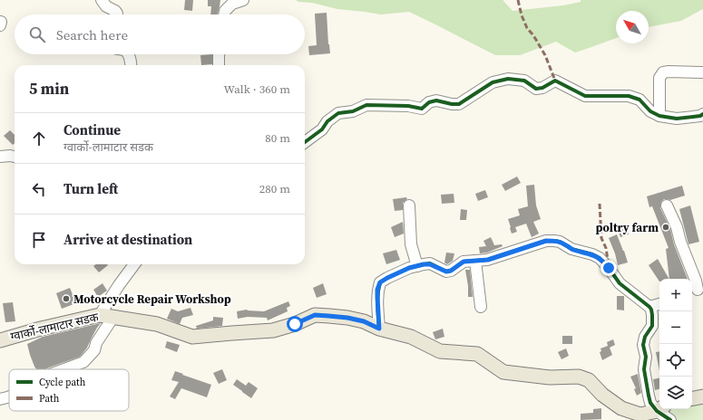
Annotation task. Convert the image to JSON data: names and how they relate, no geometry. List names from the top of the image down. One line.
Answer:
{"streets":{"main road":["ग्वार्को-लामाटार सडक"]},"places":["poltry farm","Motorcycle Repair Workshop"],"legend":["Cycle path","Path"],"north":"top left","page":{"search":"Search here","heading":["5 min","Walk · 360 m"],"list":[["Continue","ग्वार्को-लामाटार सडक","80 m"],["Turn left","280 m"],"Arrive at destination"],"map_buttons":["+","−"]}}
